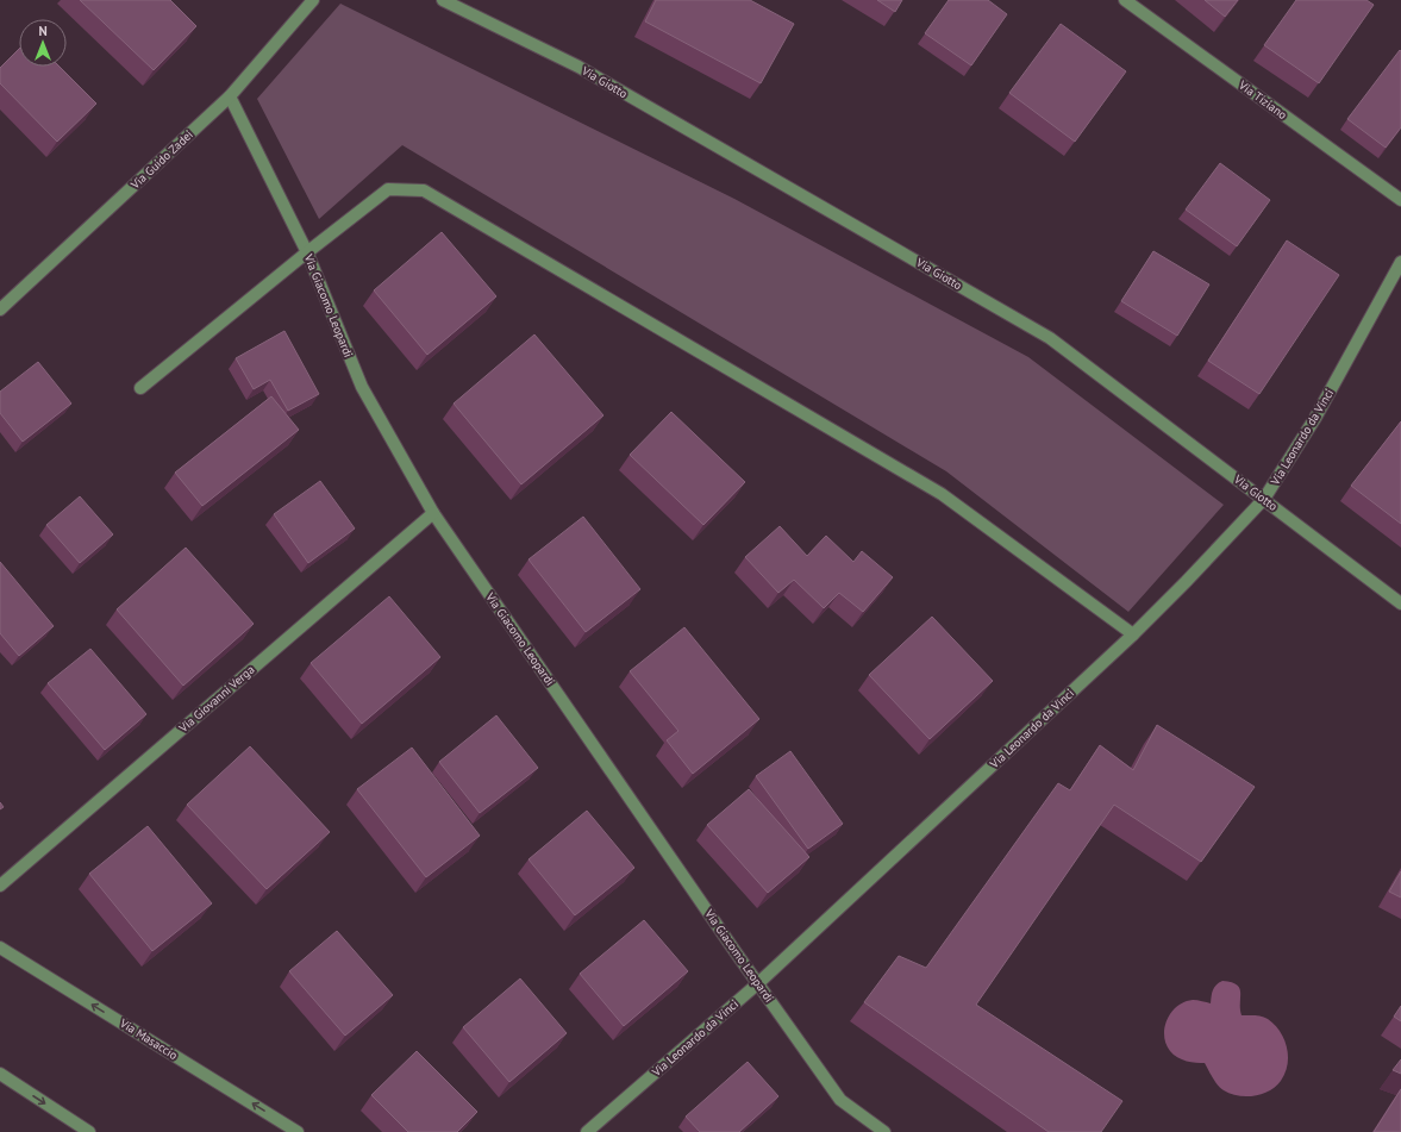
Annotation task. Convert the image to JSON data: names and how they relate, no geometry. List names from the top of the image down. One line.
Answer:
{"streets":{"street":["Via Giotto","Via Tiziano","Via Guido Zadei","Via Giacomo Leopardi","Via Leonardo da Vinci","Via Giovanni Verga","Via Masaccio"]},"crossings":[["Via Giotto","Via Leonardo da Vinci"],["Via Guido Zadei","Via Giacomo Leopardi"],["Via Giacomo Leopardi","Via Leonardo da Vinci"],["Via Giacomo Leopardi","Via Giovanni Verga"]],"one_way":["Via Masaccio"],"north":"top"}
